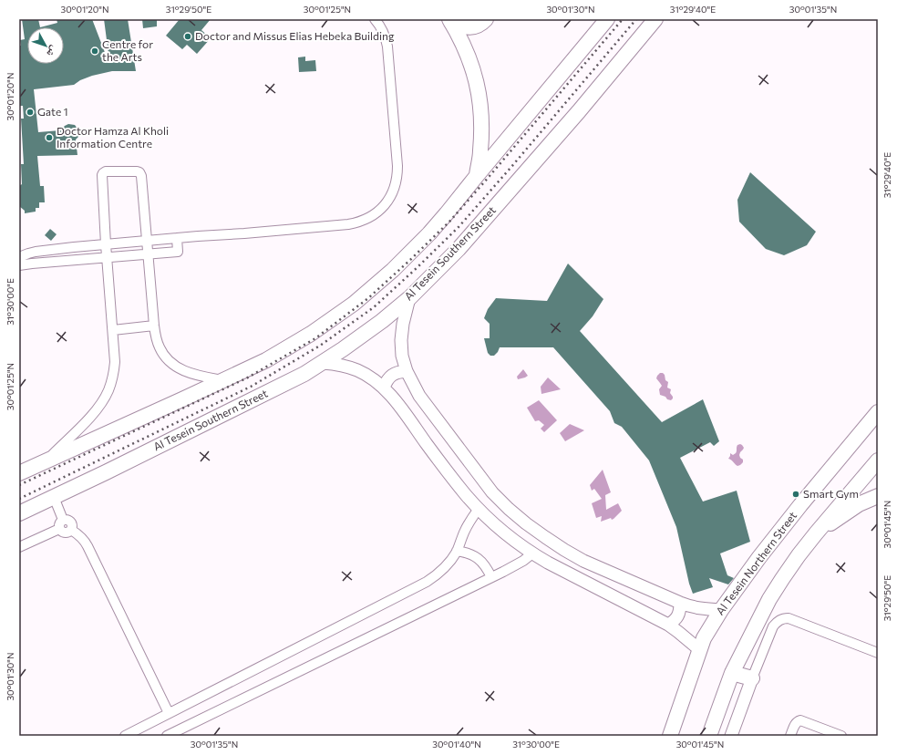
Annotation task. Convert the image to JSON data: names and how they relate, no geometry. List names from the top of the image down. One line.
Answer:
{"streets":{"main road":["Al Tesein Southern Street","Al Tesein Northern Street"]},"places":["Doctor and Missus Elias Hebeka Building","Centre for the Arts","Gate 1","Doctor Hamza Al Kholi Information Centre","Smart Gym"],"north":"bottom right","coordinates":["30°01'20\"N","31°29'50\"E","30°01'25\"N","30°01'30\"N","31°29'40\"E","30°01'35\"N","31°30'00\"E","30°01'45\"N","30°01'40\"N"]}
